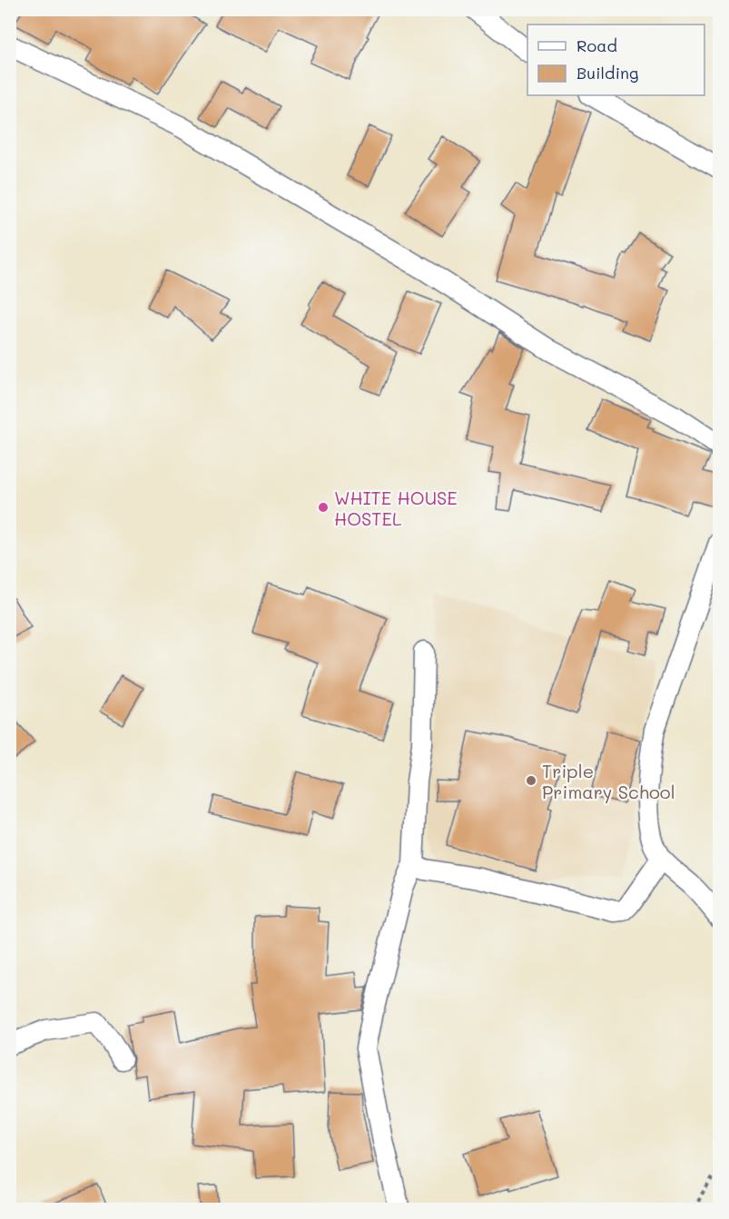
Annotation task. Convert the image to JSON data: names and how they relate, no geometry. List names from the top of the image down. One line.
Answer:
{"places":["WHITE HOUSE HOSTEL","Triple Primary School"],"legend":["Road","Building"]}
